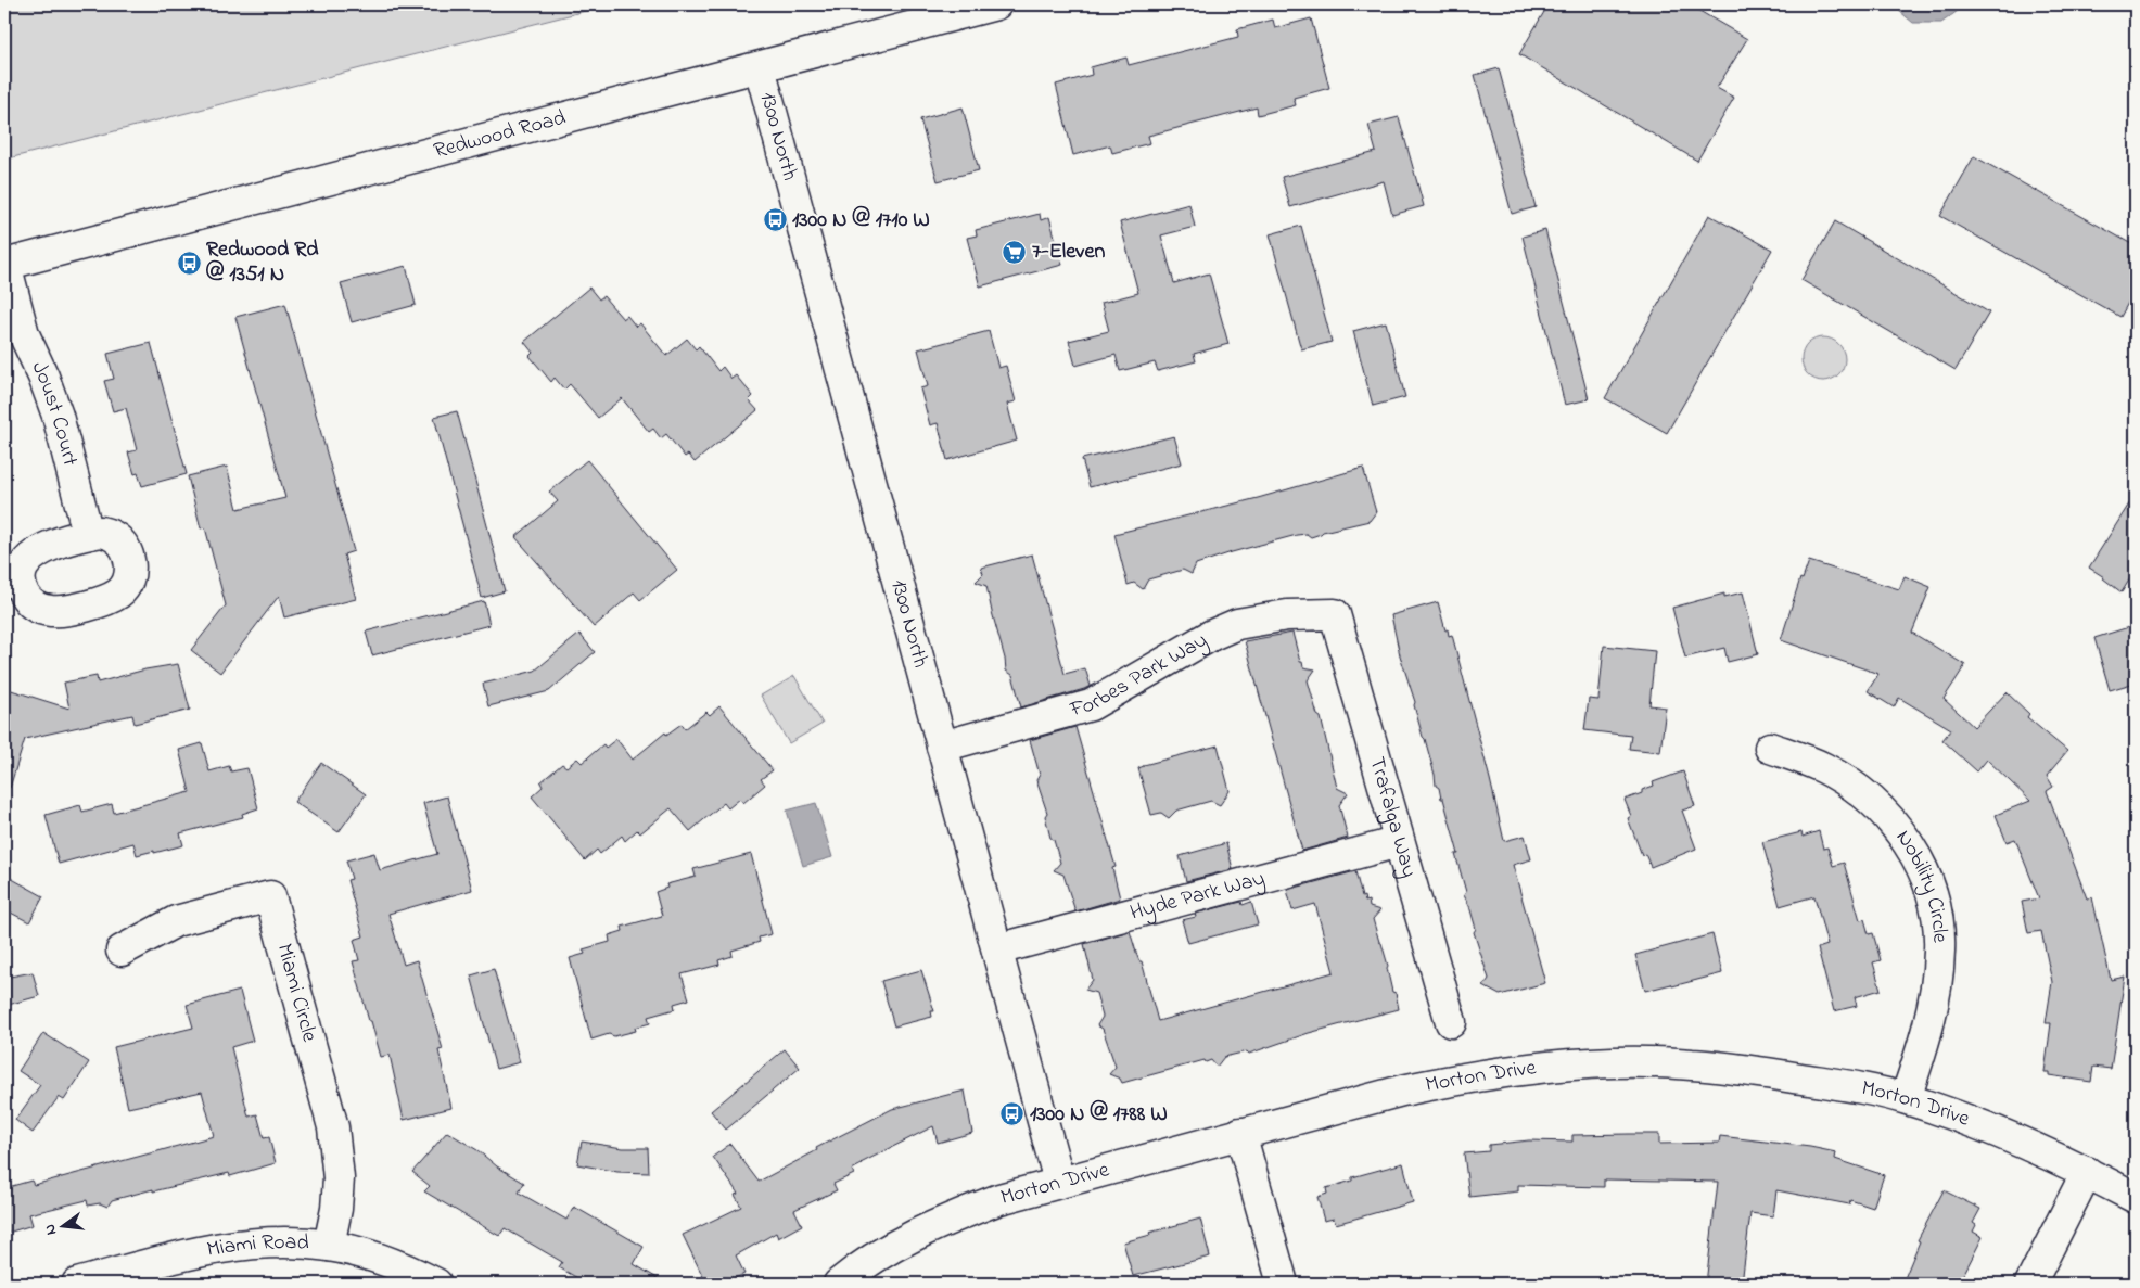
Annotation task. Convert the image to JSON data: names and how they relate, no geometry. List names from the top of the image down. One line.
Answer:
{"streets":{"street":["Redwood Road","1300 North","Joust Court","Forbes Park Way","Trafalga Way","Nobility Circle","Hyde Park Way","Miami Circle","Morton Drive","Miami Road"]},"crossings":[["Redwood Road","1300 North"],["Redwood Road","Joust Court"],["1300 North","Forbes Park Way"],["1300 North","Hyde Park Way"],["1300 North","Morton Drive"],["Forbes Park Way","Trafalga Way"],["Trafalga Way","Hyde Park Way"],["Nobility Circle","Morton Drive"],["Miami Circle","Miami Road"]],"places":{"bus stop":["1300 N @ 1710 W","Redwood Rd @ 1351 N","1300 N @ 1788 W"],"supermarket":["7-Eleven"]},"north":"left"}
